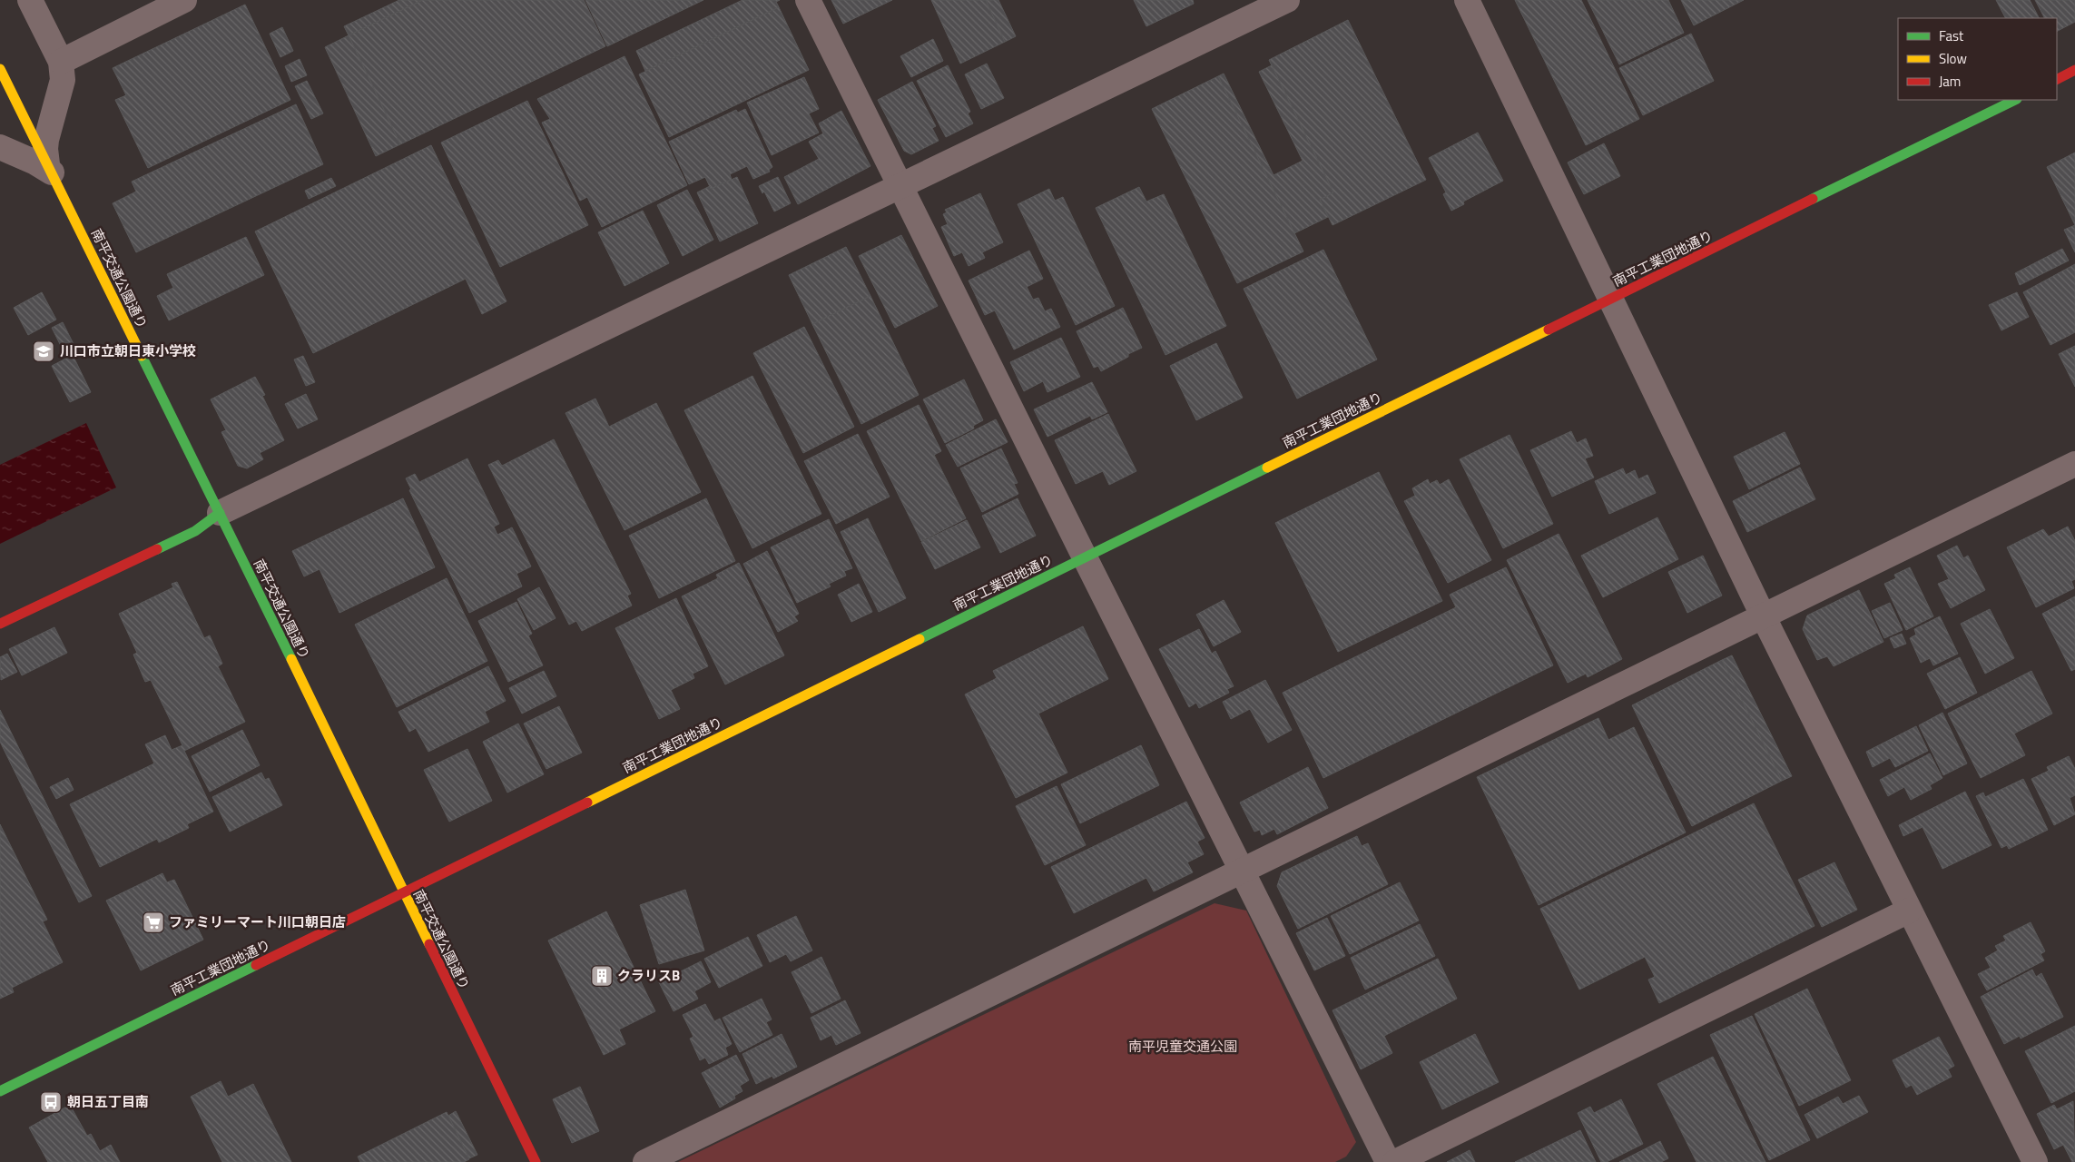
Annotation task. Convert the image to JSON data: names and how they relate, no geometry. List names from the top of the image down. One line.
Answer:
{"streets":{"street":["南平工業団地通り","南平交通公園通り"]},"crossings":[["南平工業団地通り","南平交通公園通り"]],"parks":["南平児童交通公園"],"places":{"school or university":["川口市立朝日東小学校"],"supermarket":["ファミリーマート川口朝日店"],"building":["クラリスB"],"bus stop":["朝日五丁目南"]},"legend":["Fast","Slow","Jam"]}
